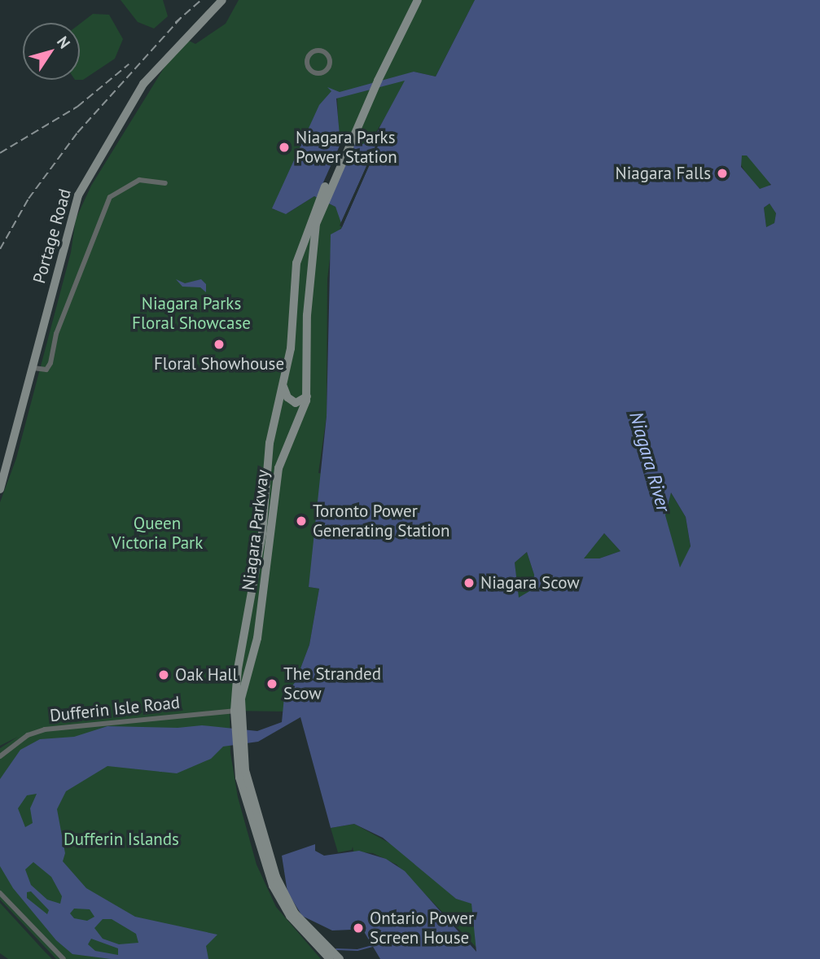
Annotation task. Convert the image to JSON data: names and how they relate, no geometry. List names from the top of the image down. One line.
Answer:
{"streets":{"main road":["Portage Road","Niagara Parkway"],"street":["Dufferin Isle Road"]},"crossings":[["Niagara Parkway","Dufferin Isle Road"]],"water":["Niagara River"],"parks":["Niagara Parks Floral Showcase","Queen Victoria Park","Dufferin Islands"],"places":["Niagara Parks Power Station","Niagara Falls","Floral Showhouse","Toronto Power Generating Station","Niagara Scow","Oak Hall","The Stranded Scow","Ontario Power Screen House"],"north":"top right"}
